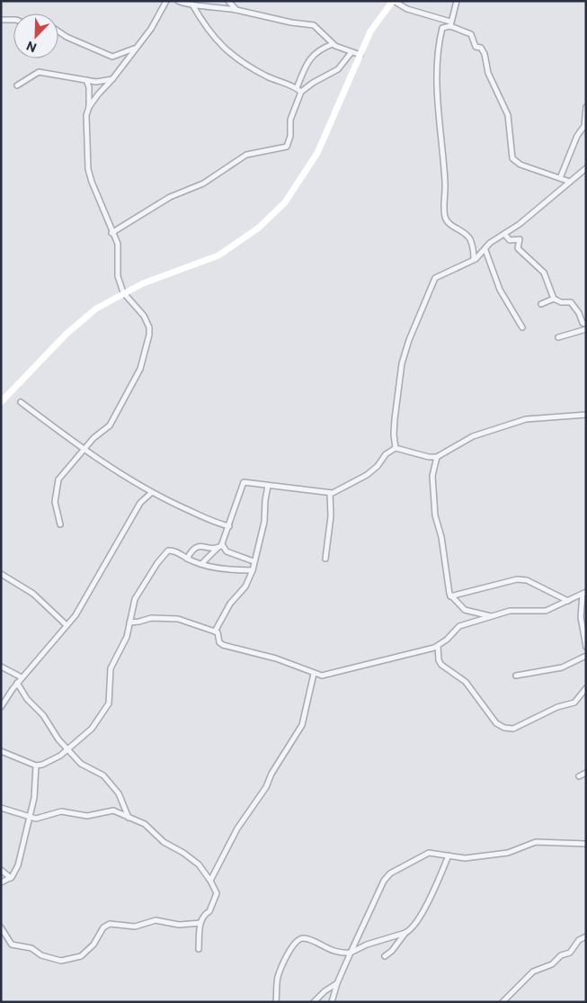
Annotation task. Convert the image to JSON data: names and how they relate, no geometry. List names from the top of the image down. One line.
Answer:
{"north":"bottom left"}
